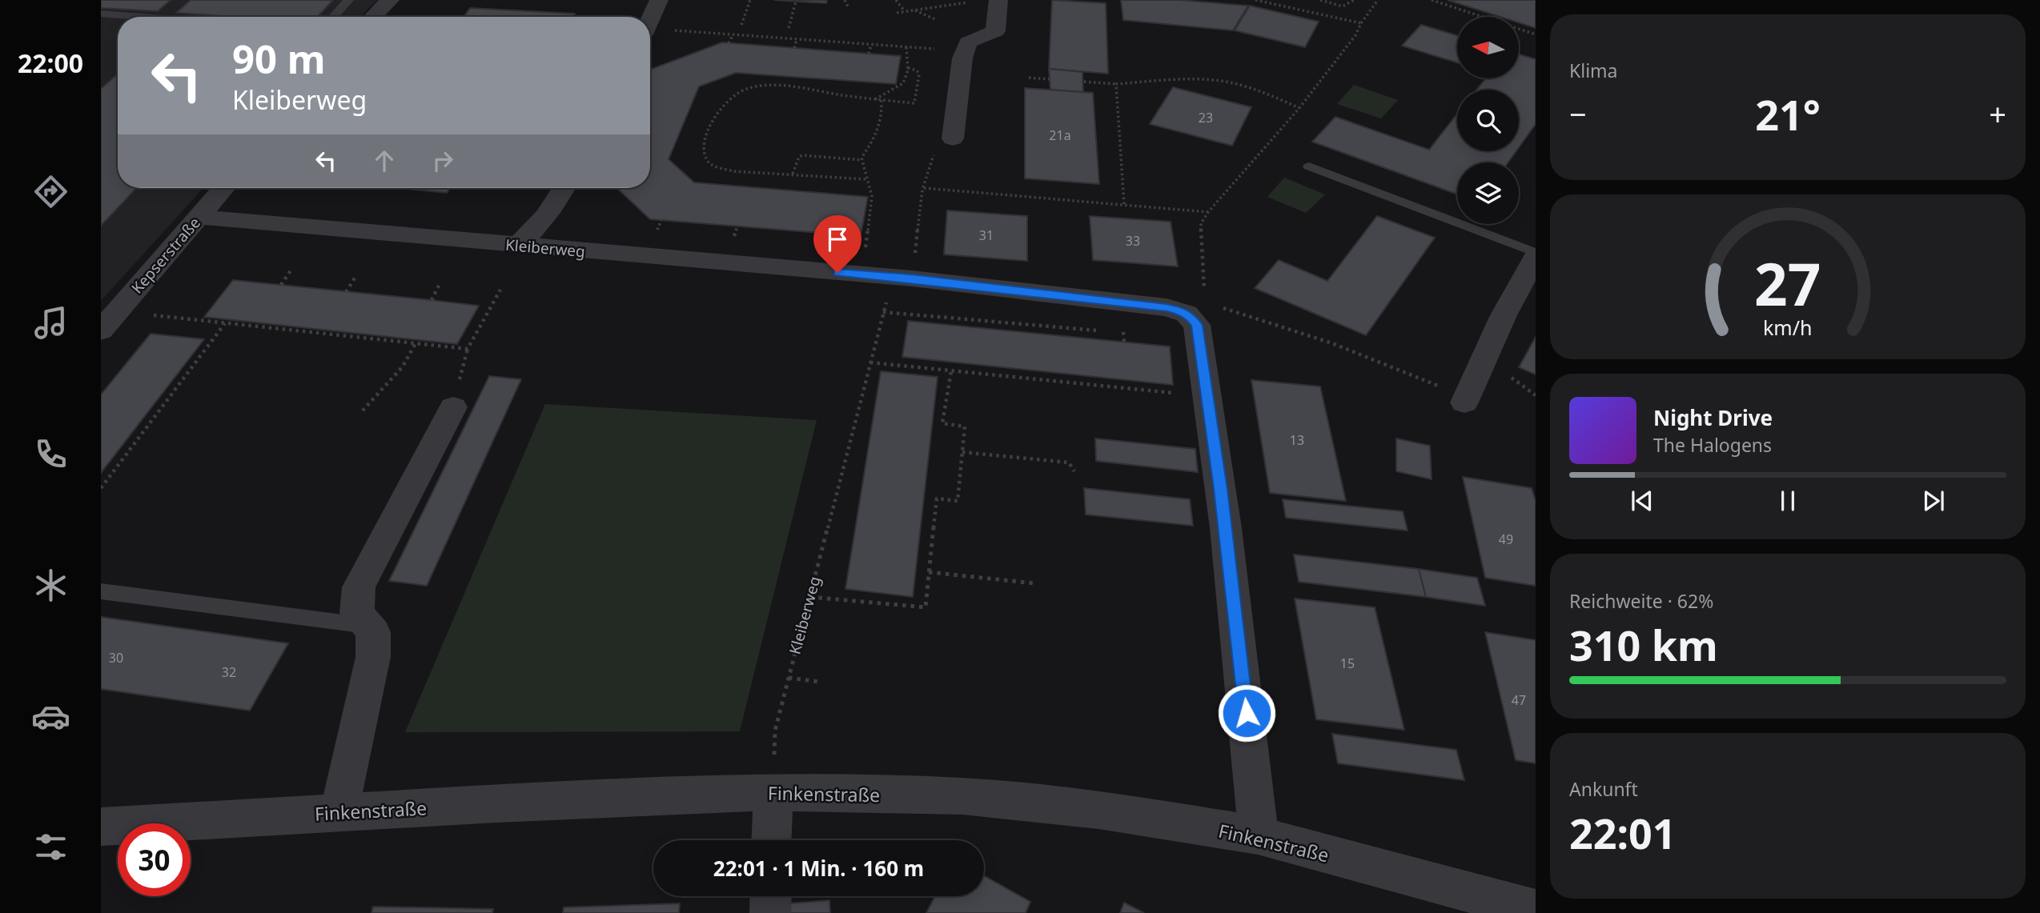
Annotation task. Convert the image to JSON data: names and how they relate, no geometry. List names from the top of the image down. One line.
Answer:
{"streets":{"street":["Kleiberweg","Kepserstraße","Finkenstraße"]},"crossings":[["Kleiberweg","Kepserstraße"],["Kleiberweg","Finkenstraße"]],"house_numbers":["23","21a","31","33","13","49","30","15","32","47"],"north":"left","page":{"tabs":"22:00","tile":["Klima",["Reichweite · 62%","310 km"],["Ankunft","22:01"]],"turn":["90 m","Kleiberweg"],"heat":["−","21°","+"],"song":["Night Drive","The Halogens"],"limit":"30","trip":"22:01 · 1 Min. · 160 m","gauge":["27","km/h"]}}
